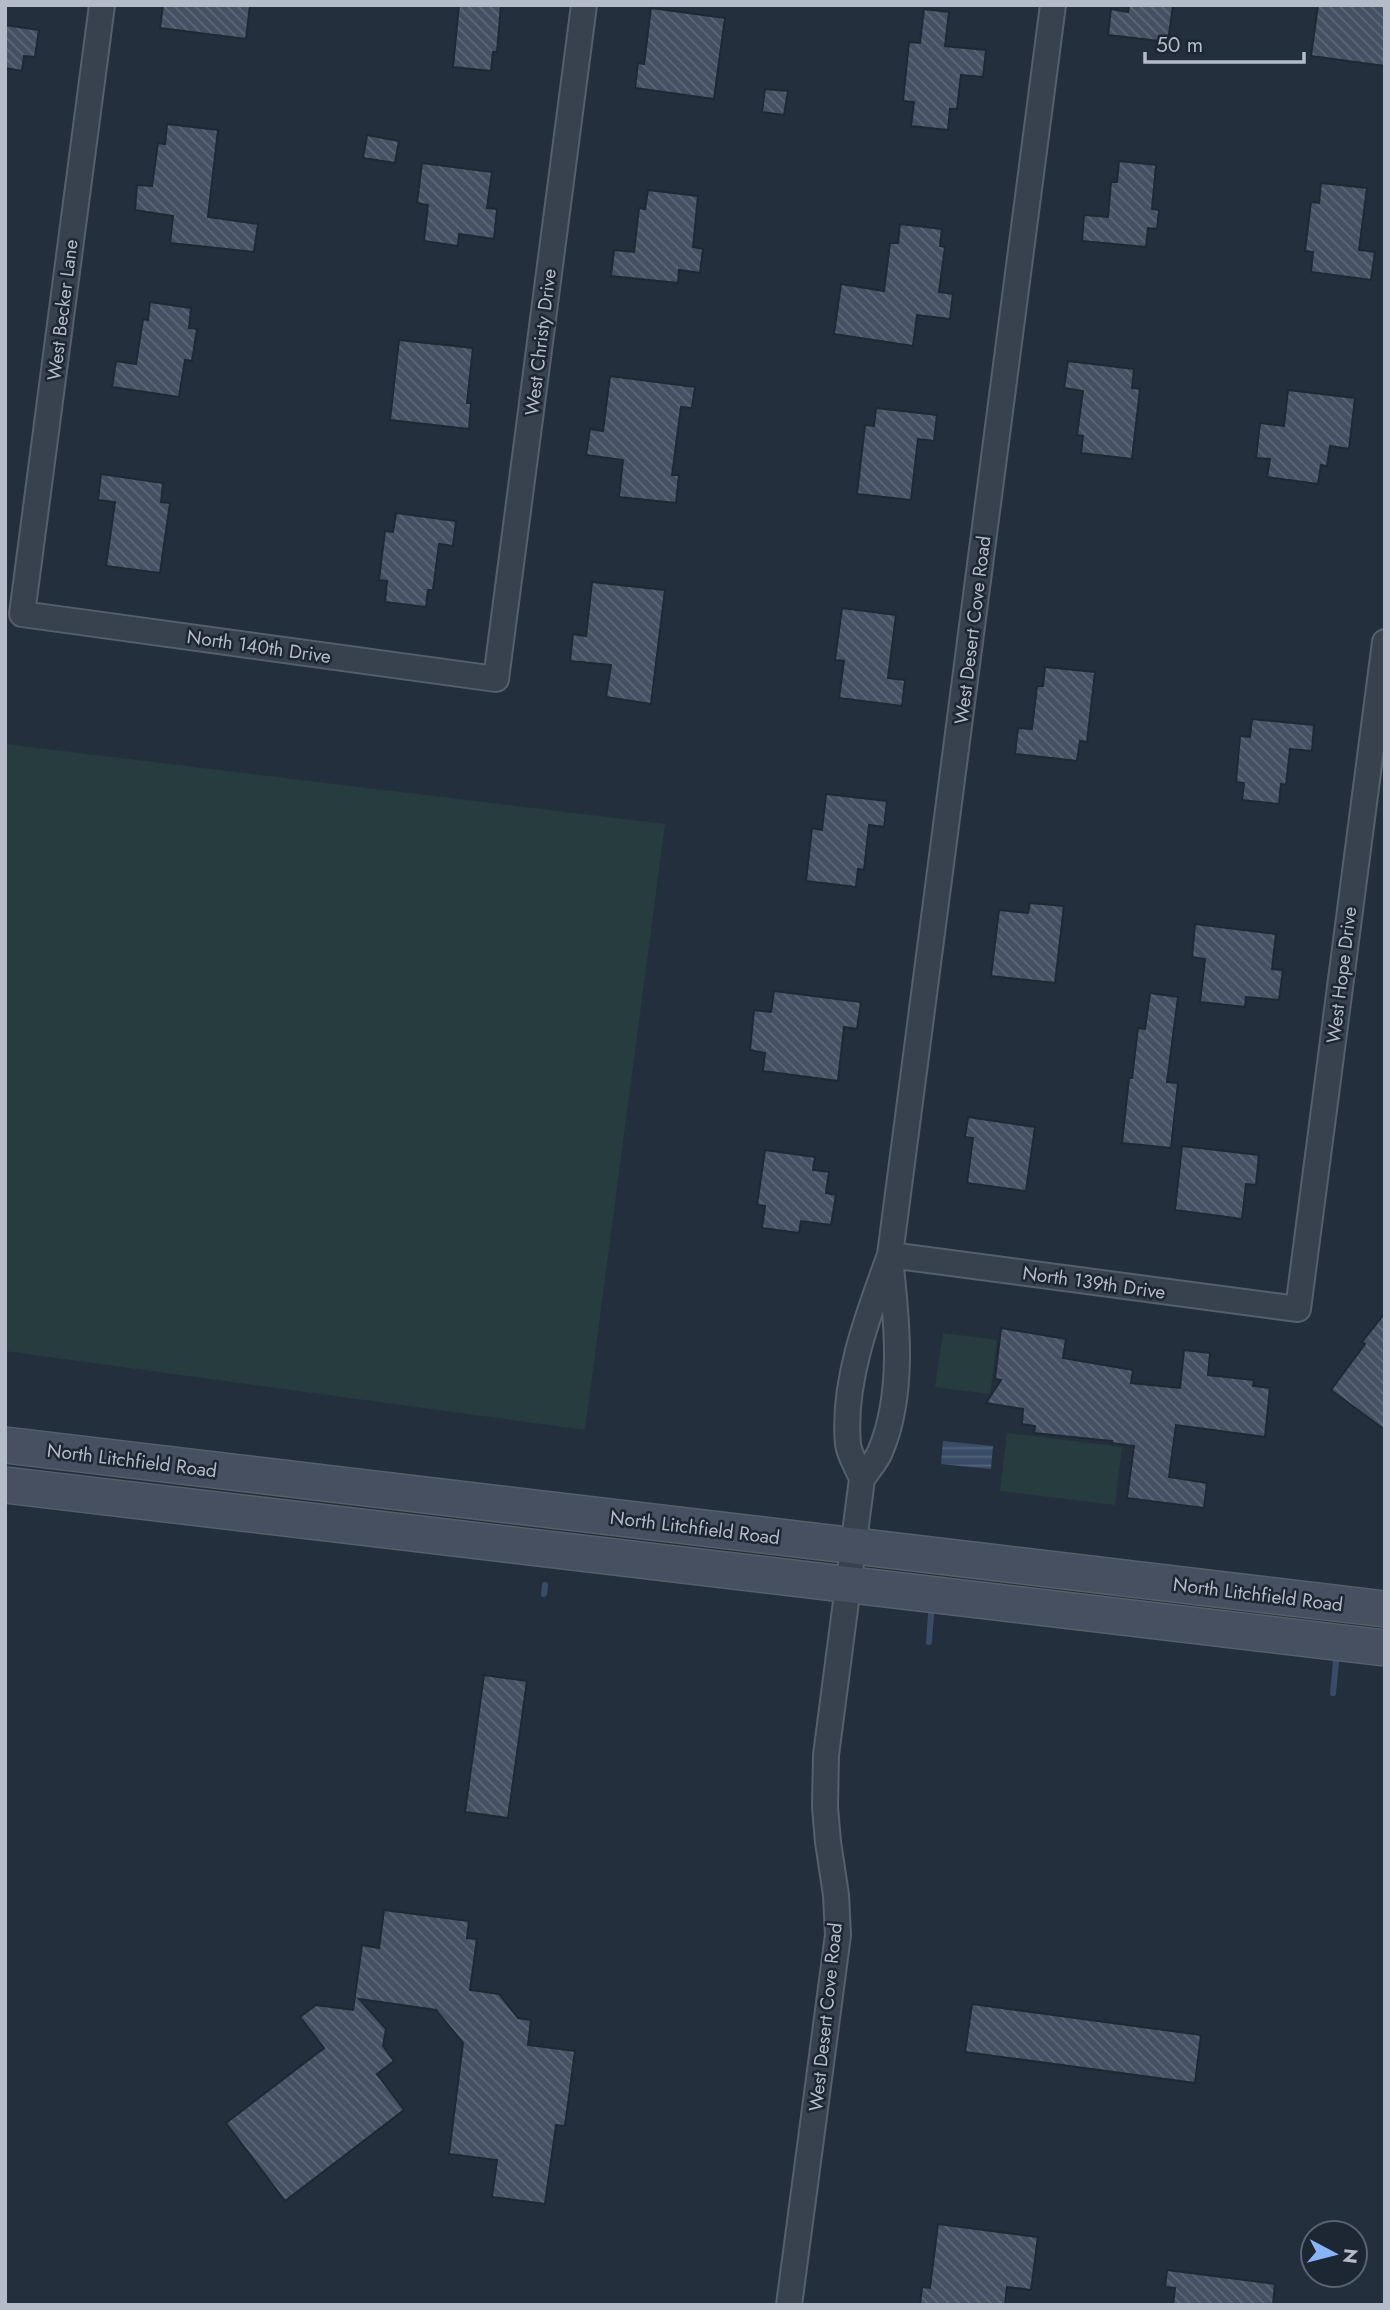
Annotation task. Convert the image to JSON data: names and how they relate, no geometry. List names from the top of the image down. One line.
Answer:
{"streets":{"main road":["North Litchfield Road"],"street":["West Becker Lane","West Christy Drive","West Desert Cove Road","North 140th Drive","West Hope Drive","North 139th Drive"]},"crossings":[["West Becker Lane","North 140th Drive"],["West Christy Drive","North 140th Drive"],["West Desert Cove Road","North 139th Drive"],["West Desert Cove Road","North Litchfield Road"],["West Hope Drive","North 139th Drive"]],"scale_bar":"50 m","north":"right"}
